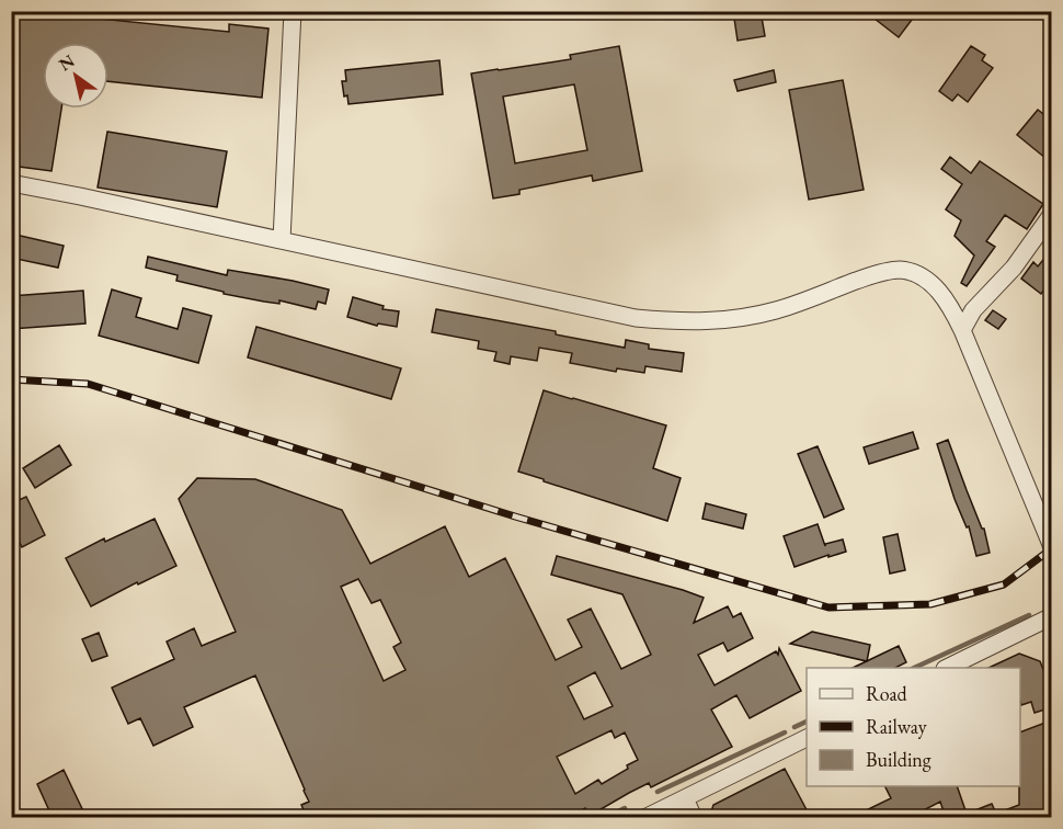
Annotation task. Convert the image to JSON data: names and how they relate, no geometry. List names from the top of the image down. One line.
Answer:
{"legend":["Road","Railway","Building"],"north":"top left"}
